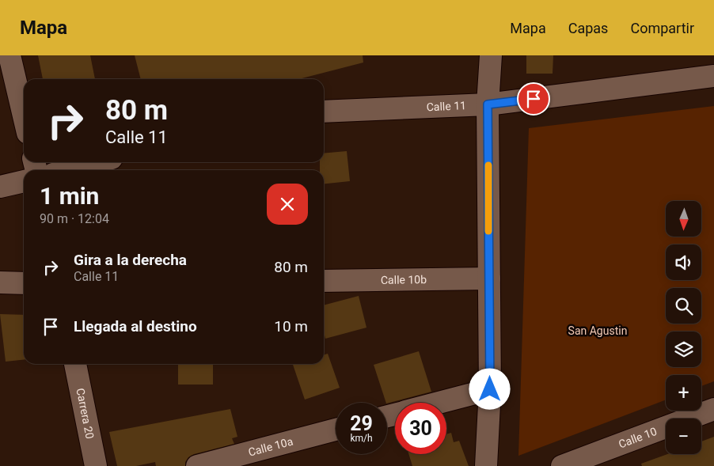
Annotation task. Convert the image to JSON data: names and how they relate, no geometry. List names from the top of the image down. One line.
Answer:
{"streets":{"street":["Calle 11","Calle 10b","Carrera 20","Calle 10","Calle 10a"]},"parks":["San Agustin"],"north":"bottom","page":{"header":"Mapa","nav":["Mapa","Capas","Compartir"],"turn":["80 m","Calle 11"],"heading":["1 min","90 m · 12:04"],"map_buttons":["+","−"],"list":[{"name":"Gira a la derecha","note":"Calle 11","value":"80 m"},{"name":"Llegada al destino","value":"10 m"}],"speed":"29 km/h","limit":"30"}}
